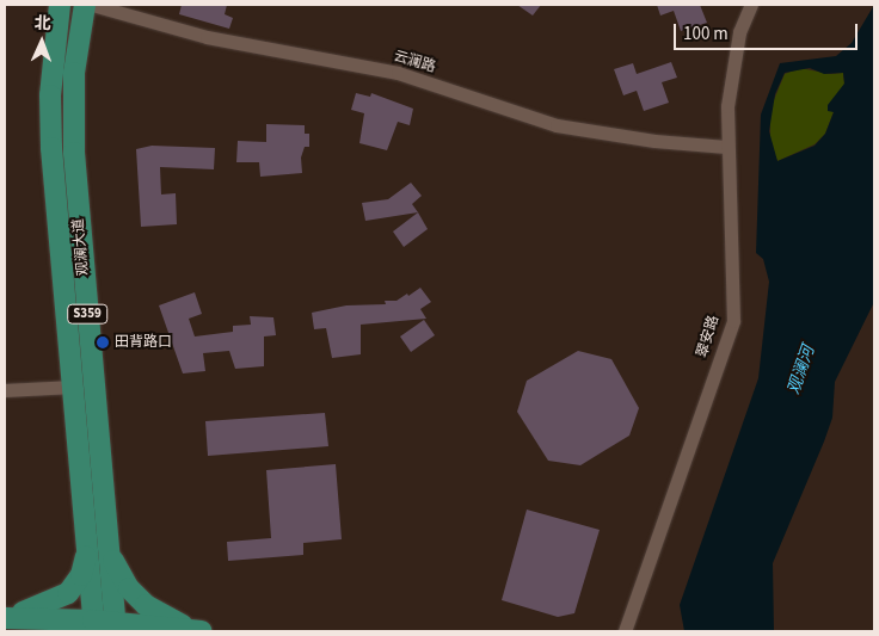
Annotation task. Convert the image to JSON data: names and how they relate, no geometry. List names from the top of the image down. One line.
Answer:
{"streets":{"main road":["观澜大道","S359"],"street":["云澜路","翠安路"]},"crossings":[["云澜路","翠安路"]],"water":["观澜河"],"places":["田背路口"],"scale_bar":"100 m","north":"top"}
